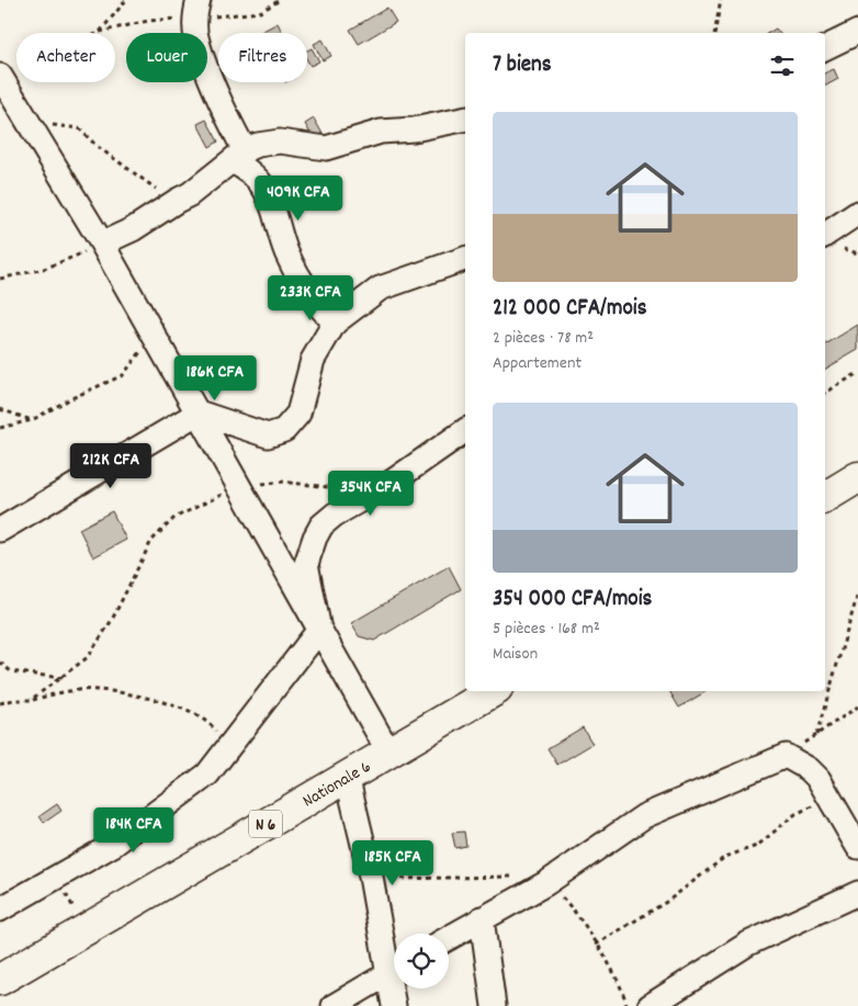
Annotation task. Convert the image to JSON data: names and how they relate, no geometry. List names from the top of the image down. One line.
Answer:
{"streets":{"main road":["Nationale 6","N 6"]},"page":{"chip":["Acheter","Louer","Filtres"],"heading":"7 biens","list":[{"name":"212 000 CFA/mois","note":"2 pièces · 78 m² · Appartement"},{"name":"354 000 CFA/mois","note":"5 pièces · 168 m² · Maison"}],"price":["409K CFA","233K CFA","186K CFA","212K CFA","354K CFA","184K CFA","185K CFA"]}}
